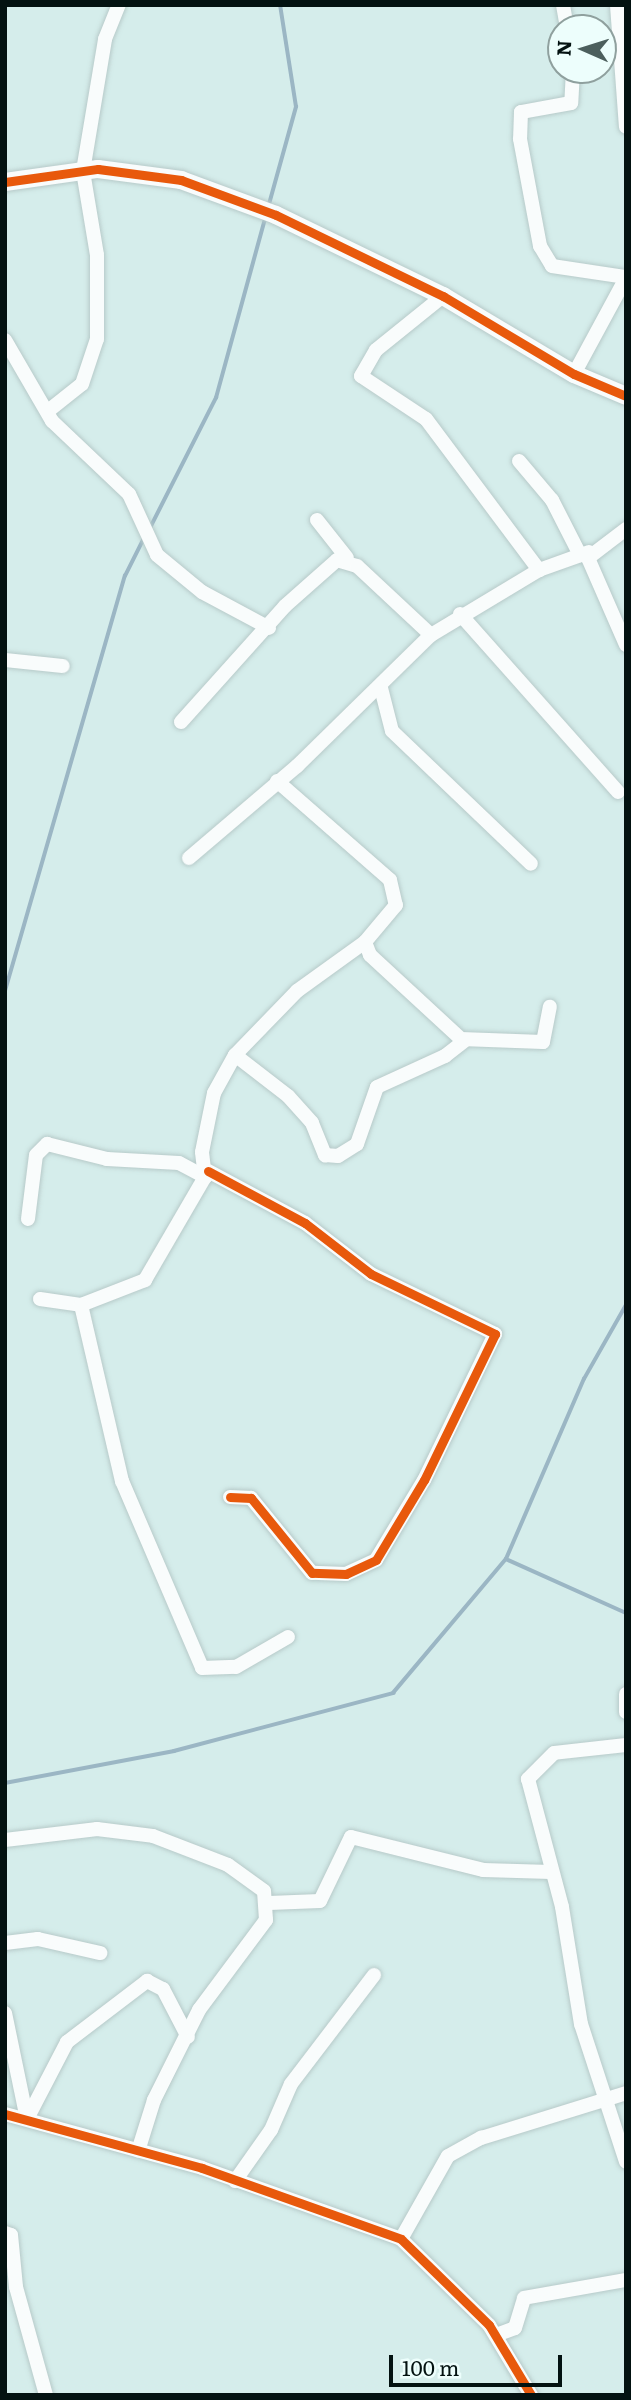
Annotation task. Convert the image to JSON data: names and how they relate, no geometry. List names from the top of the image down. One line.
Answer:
{"scale_bar":"100 m","north":"left"}
